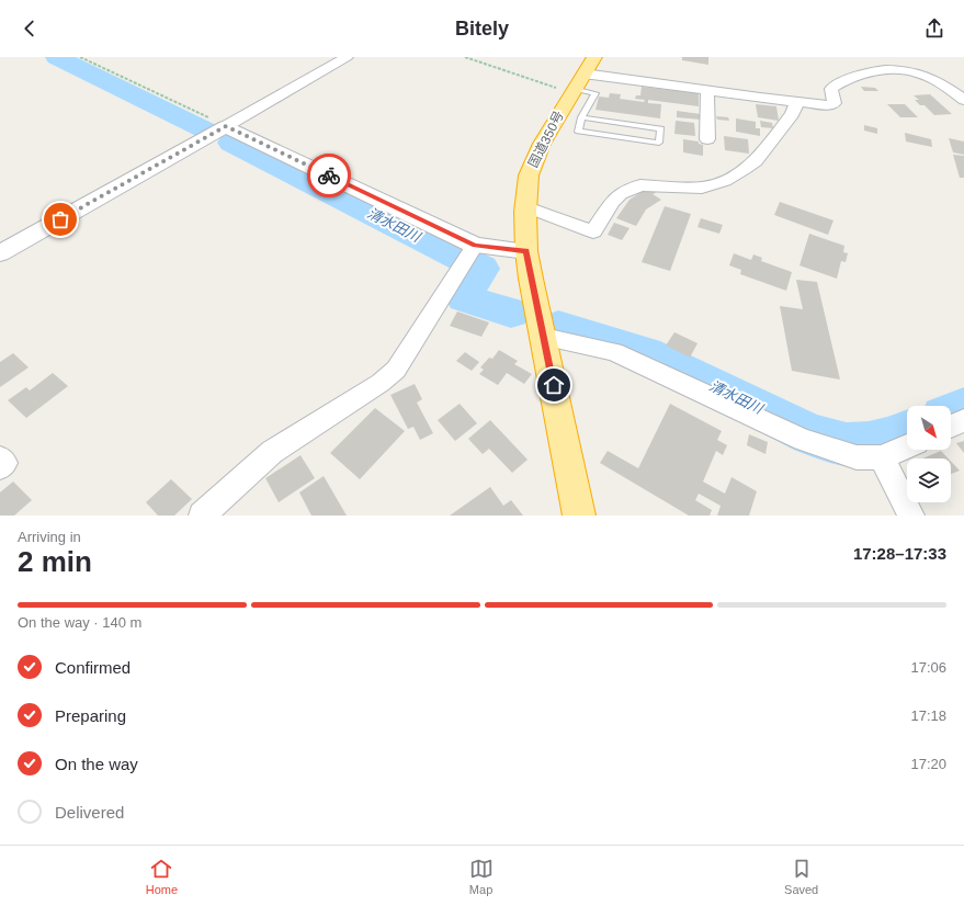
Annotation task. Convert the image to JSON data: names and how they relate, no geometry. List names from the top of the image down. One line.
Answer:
{"streets":{"highway":["国道350号"]},"water":["清水田川"],"north":"bottom right","page":{"header":"Bitely","heading":["2 min","Arriving in","17:28–17:33"],"bar":"On the way · 140 m","list":[["Confirmed","17:06"],["Preparing","17:18"],["On the way","17:20"],"Delivered"],"tabs":["Home","Map","Saved"]}}
